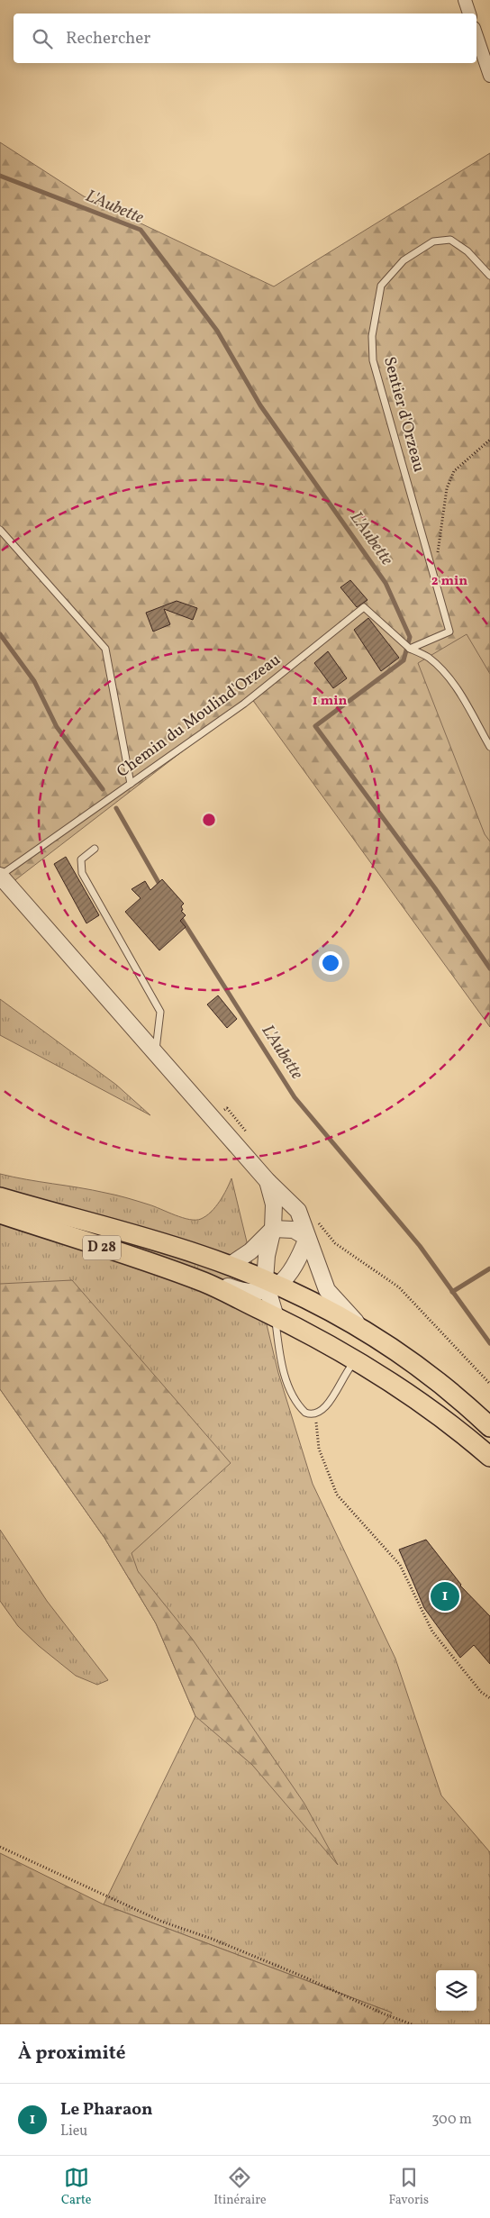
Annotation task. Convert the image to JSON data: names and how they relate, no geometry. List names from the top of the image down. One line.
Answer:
{"streets":{"main road":["D 28"],"lane":["Sentier d'Orzeau","Chemin du Moulind'Orzeau"]},"crossings":[["Sentier d'Orzeau","Chemin du Moulind'Orzeau"]],"water":["L'Aubette"],"page":{"search":"Rechercher","pins":"1","heading":"À proximité","list":[{"mark":"1","name":"Le Pharaon","note":"Lieu","value":"300 m"}],"nav":["Carte","Itinéraire","Favoris"]},"rings":["2 min","1 min"]}
